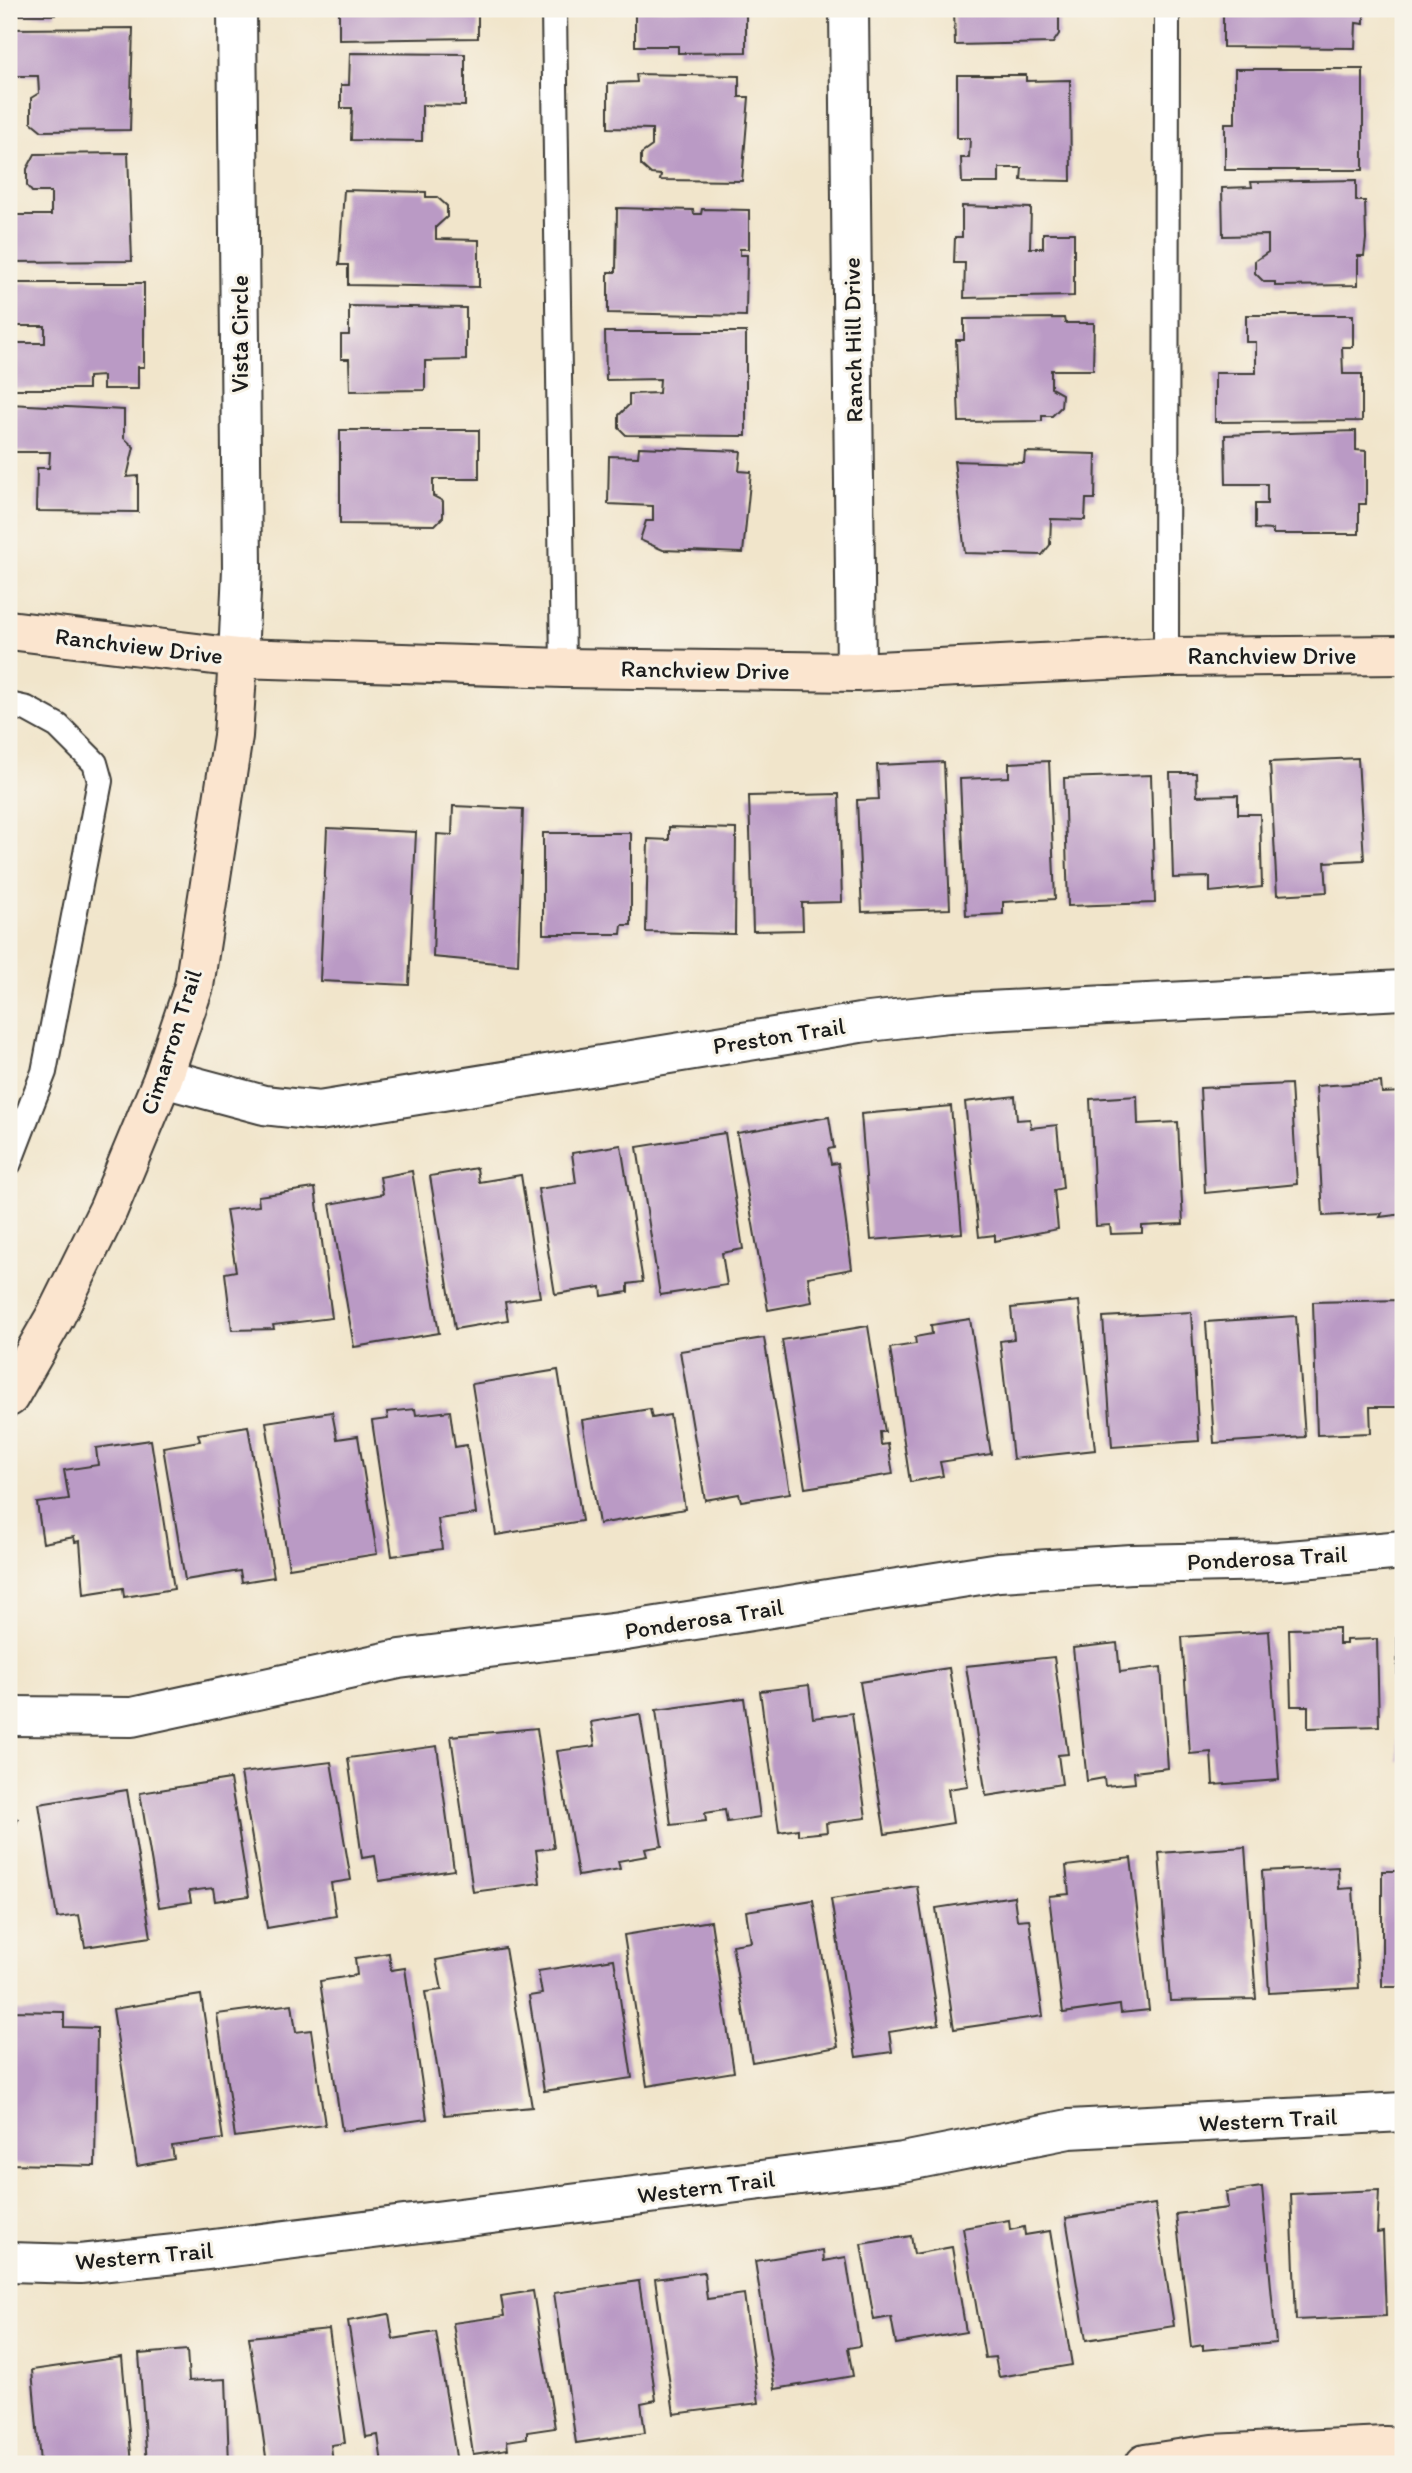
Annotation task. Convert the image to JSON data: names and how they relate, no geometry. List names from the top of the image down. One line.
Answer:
{"streets":{"street":["Vista Circle","Ranch Hill Drive","Ranchview Drive","Preston Trail","Cimarron Trail","Ponderosa Trail","Western Trail"]},"crossings":[["Vista Circle","Ranchview Drive"],["Vista Circle","Cimarron Trail"],["Ranch Hill Drive","Ranchview Drive"],["Ranchview Drive","Cimarron Trail"],["Preston Trail","Cimarron Trail"]]}
